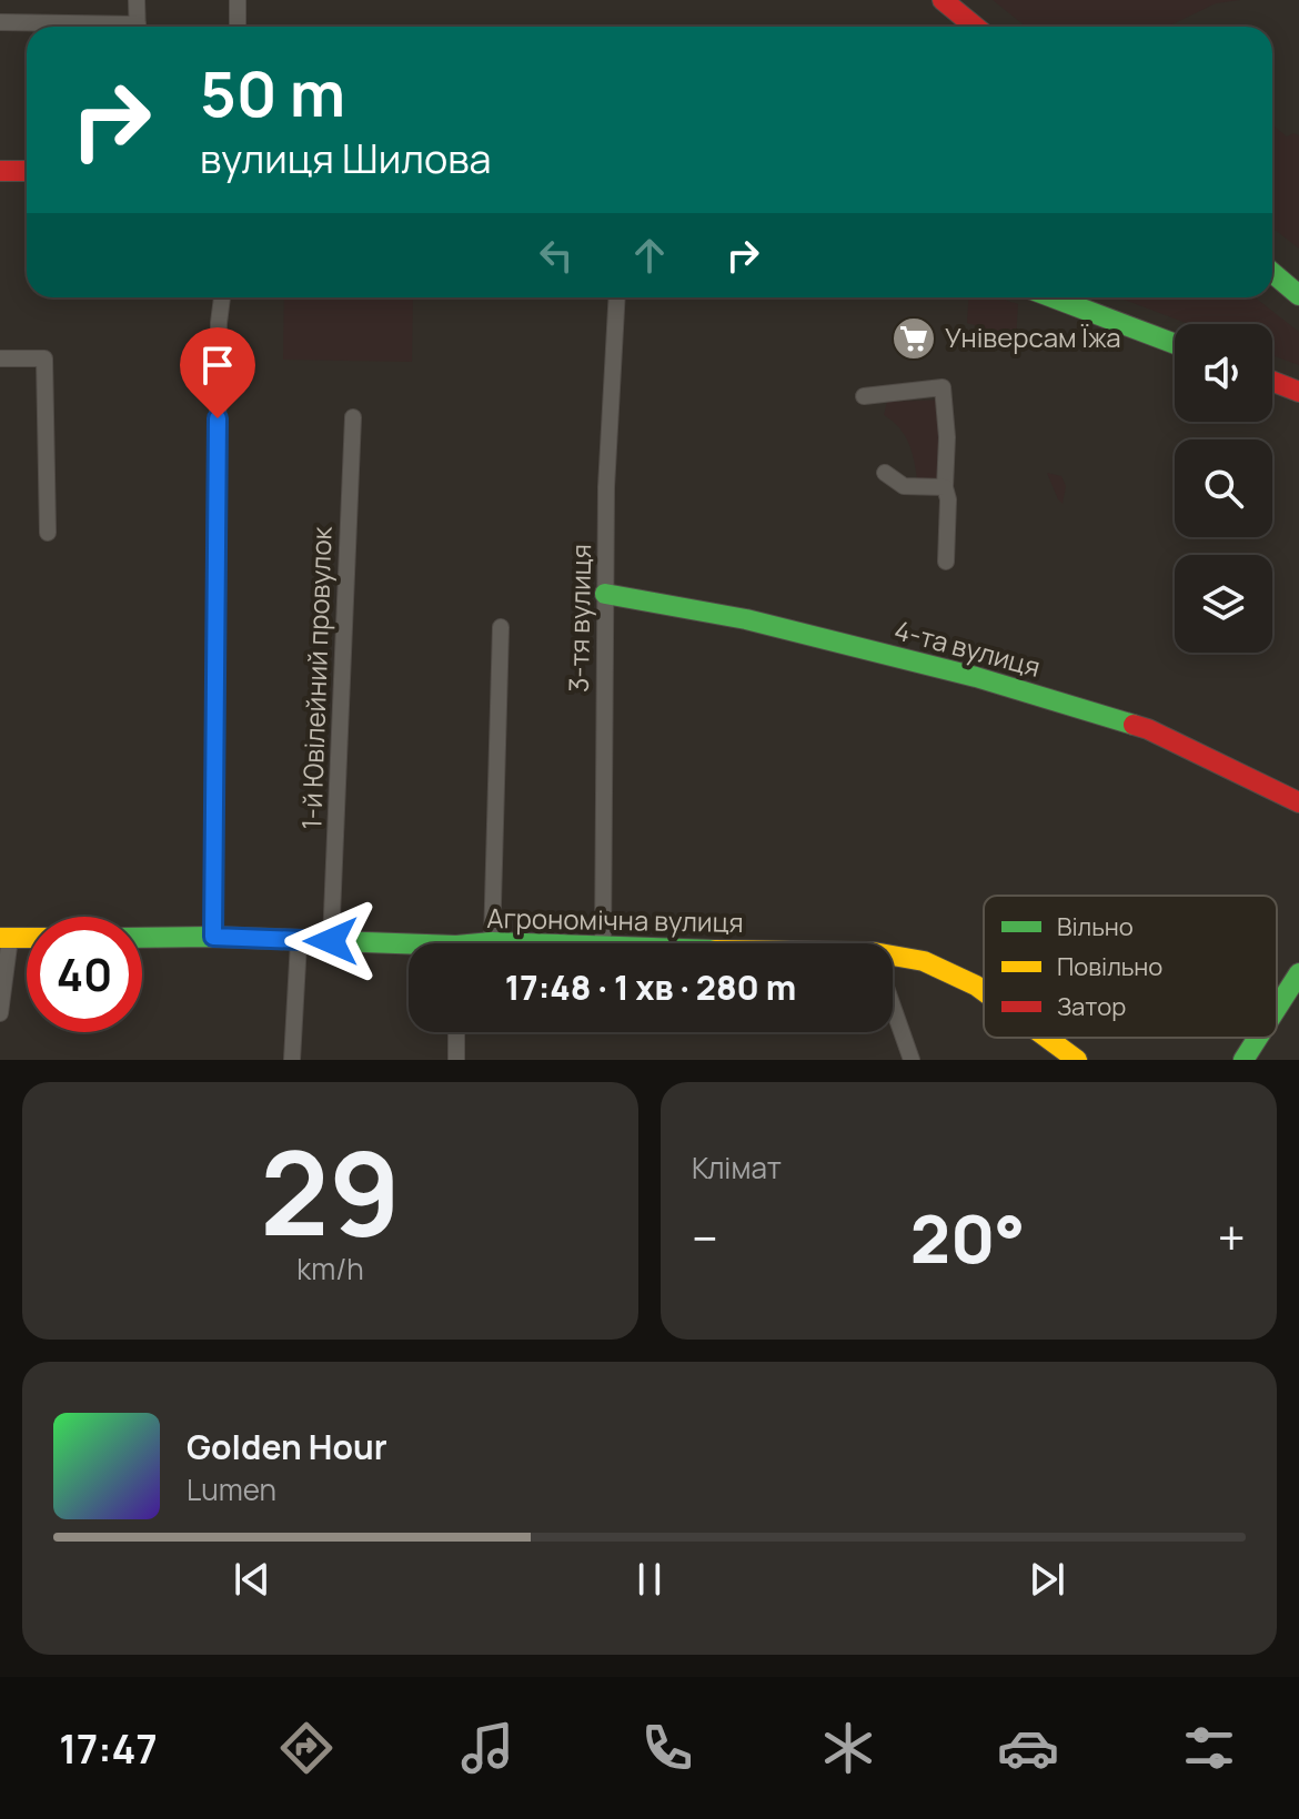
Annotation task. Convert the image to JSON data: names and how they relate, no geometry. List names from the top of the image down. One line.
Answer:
{"streets":{"street":["3-тя вулиця","4-та вулиця","1-й Ювілейний провулок","Агрономічна вулиця"]},"crossings":[["3-тя вулиця","4-та вулиця"],["1-й Ювілейний провулок","Агрономічна вулиця"]],"places":{"supermarket":["Універсам Їжа"]},"legend":["Вільно","Повільно","Затор"],"page":{"turn":["50 m","вулиця Шилова"],"limit":"40","trip":"17:48 · 1 хв · 280 m","tile":[["29","km/h"],"Клімат"],"heat":["−","20°","+"],"song":["Golden Hour","Lumen"],"tabs":"17:47"}}
